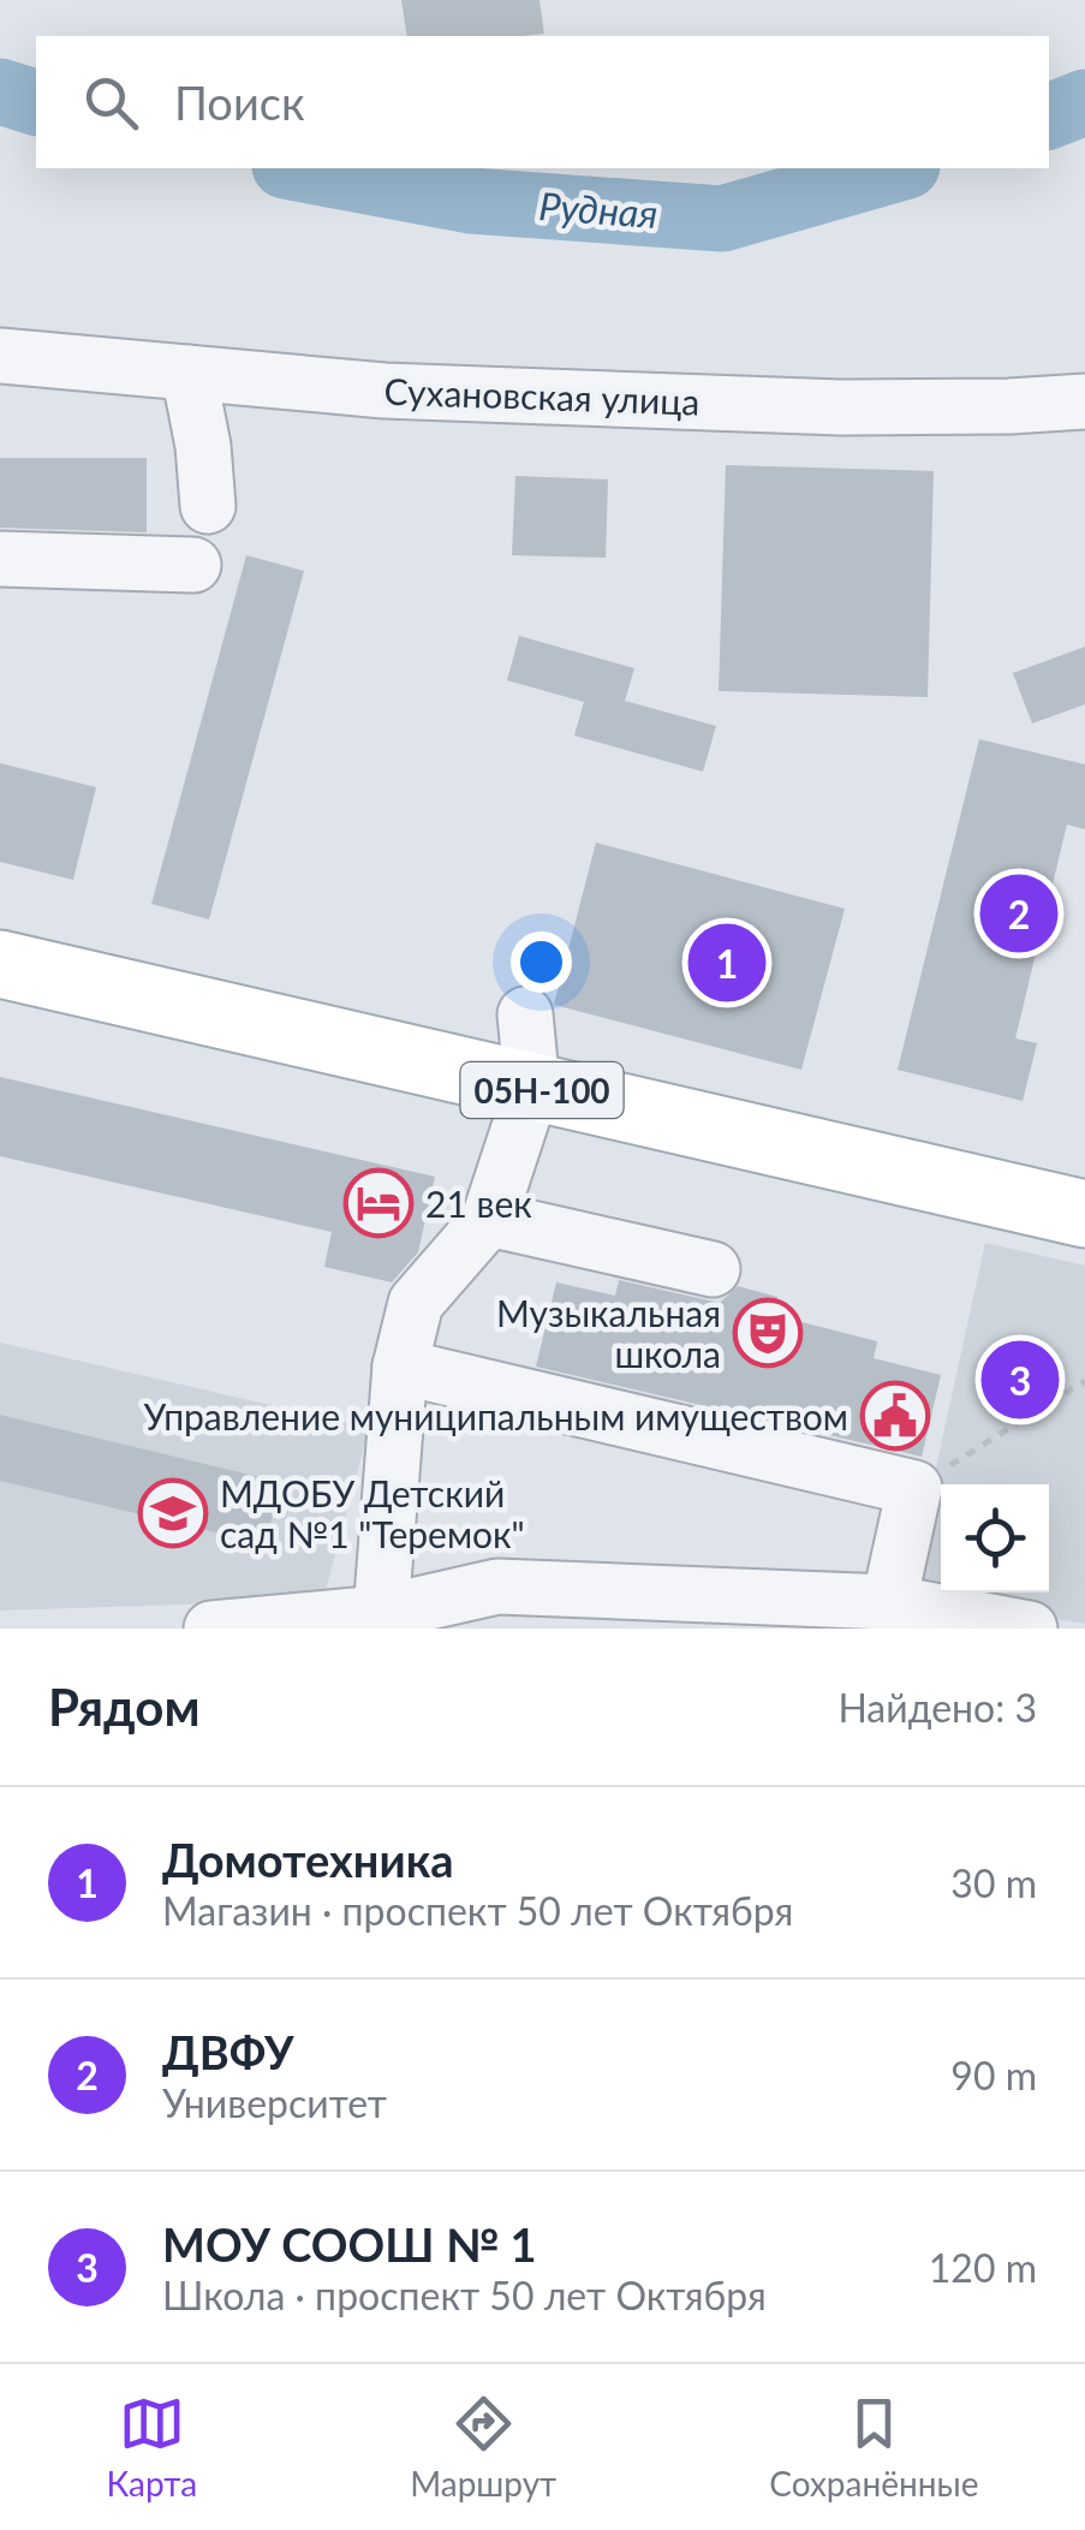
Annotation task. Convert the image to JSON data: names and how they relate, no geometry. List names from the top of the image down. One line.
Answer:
{"streets":{"main road":["05Н-100"],"street":["Сухановская улица"]},"water":["Рудная"],"places":{"hotel":["21 век"],"theatre":["Музыкальная школа"],"public building":["Управление муниципальным имуществом"],"school or university":["МДОБУ Детский сад №1 \"Теремок\""]},"page":{"search":"Поиск","pins":["2","1","3"],"heading":["Рядом","Найдено: 3"],"list":[{"mark":"1","name":"Домотехника","note":"Магазин · проспект 50 лет Октября","value":"30 m"},{"mark":"2","name":"ДВФУ","note":"Университет","value":"90 m"},{"mark":"3","name":"МОУ СООШ № 1","note":"Школа · проспект 50 лет Октября","value":"120 m"}],"nav":["Карта","Маршрут","Сохранённые"]}}
